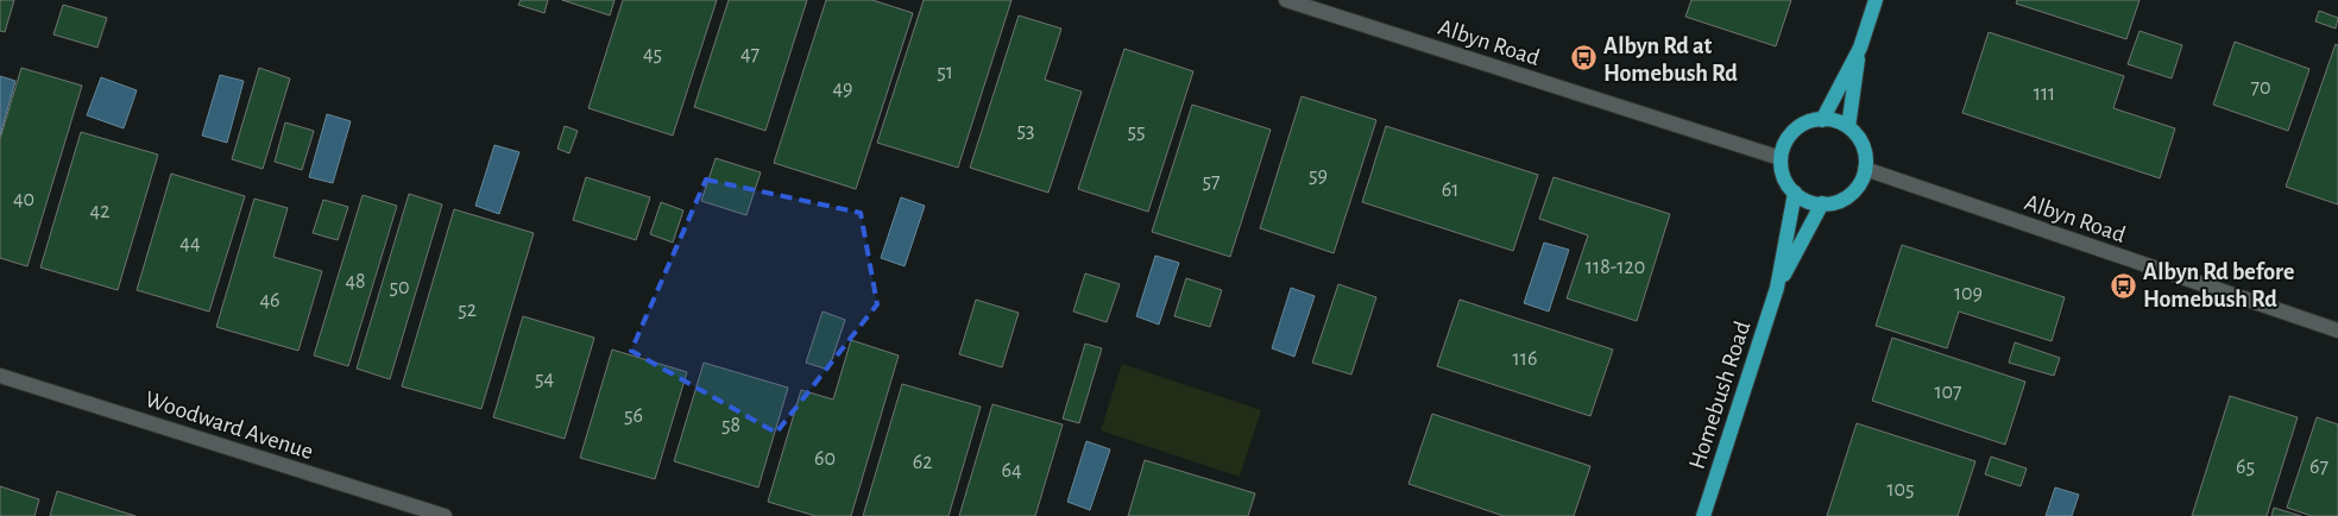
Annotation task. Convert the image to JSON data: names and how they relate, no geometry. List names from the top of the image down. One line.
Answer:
{"streets":{"main road":["Homebush Road"],"street":["Albyn Road","Woodward Avenue"]},"crossings":[["Albyn Road","Homebush Road"]],"places":{"bus stop":["Albyn Rd at Homebush Rd","Albyn Rd before Homebush Rd"]},"house_numbers":["45","47","51","70","49","111","53","55","59","57","61","40","42","44","118-120","48","50","109","46","52","116","54","107","56","58","60","62","65","67","64","105"]}
